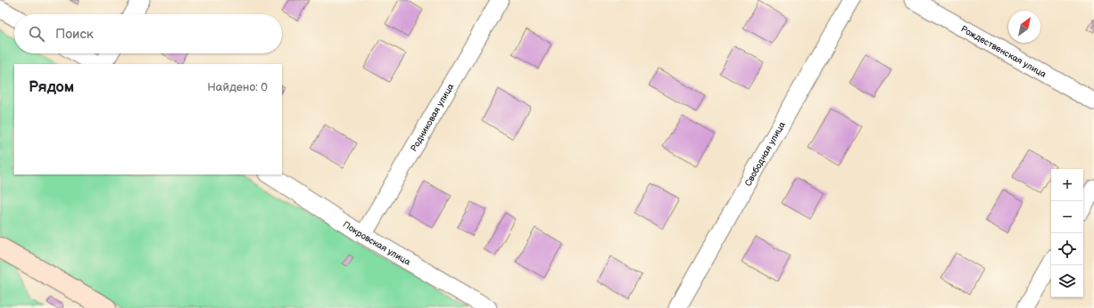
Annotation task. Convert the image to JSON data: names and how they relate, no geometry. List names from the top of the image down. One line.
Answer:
{"streets":{"street":["Рождественская улица","Родниковая улица","Свободная улица","Покровская улица"]},"crossings":[["Родниковая улица","Покровская улица"]],"north":"top right","page":{"search":"Поиск","heading":["Рядом","Найдено: 0"],"map_buttons":["+","−"]}}
